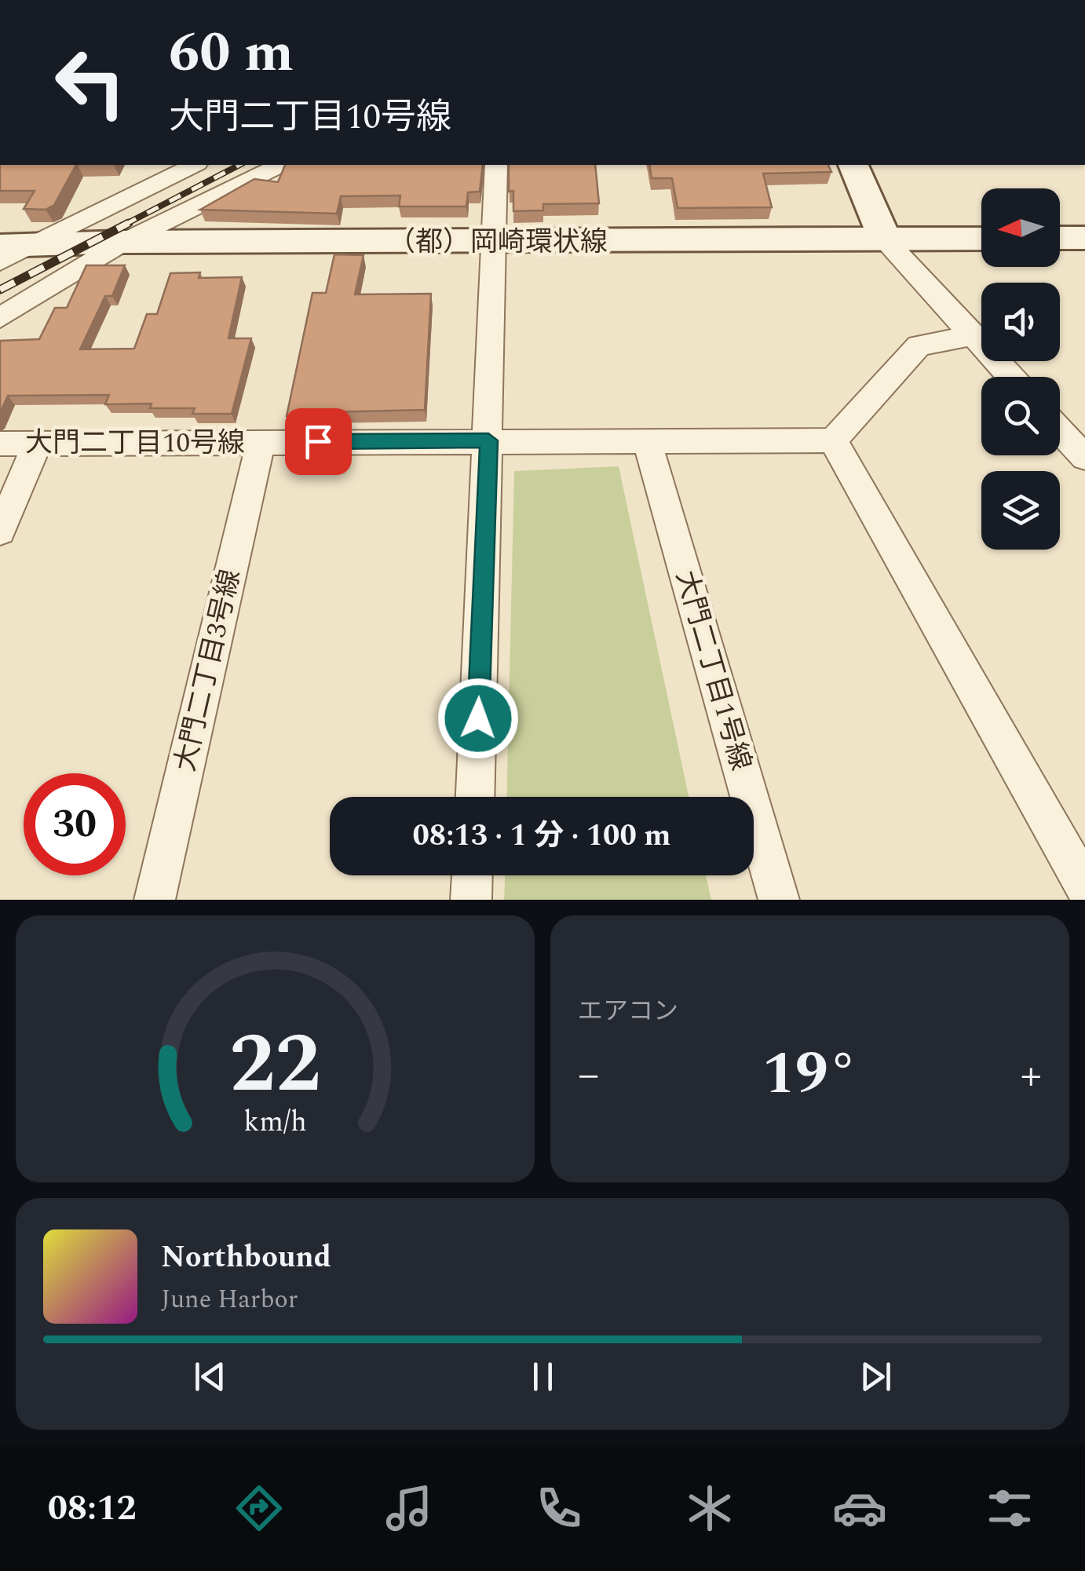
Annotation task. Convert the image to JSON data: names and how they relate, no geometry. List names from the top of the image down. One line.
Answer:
{"streets":{"street":["（都）岡崎環状線","大門二丁目10号線","大門二丁目3号線","大門二丁目1号線"]},"crossings":[["大門二丁目10号線","大門二丁目3号線"],["大門二丁目10号線","大門二丁目1号線"]],"north":"left","page":{"turn":["60 m","大門二丁目10号線"],"limit":"30","trip":"08:13 · 1 分 · 100 m","tile":"エアコン","heat":["−","19°","+"],"song":["Northbound","June Harbor"],"tabs":"08:12","gauge":["22","km/h"]}}
